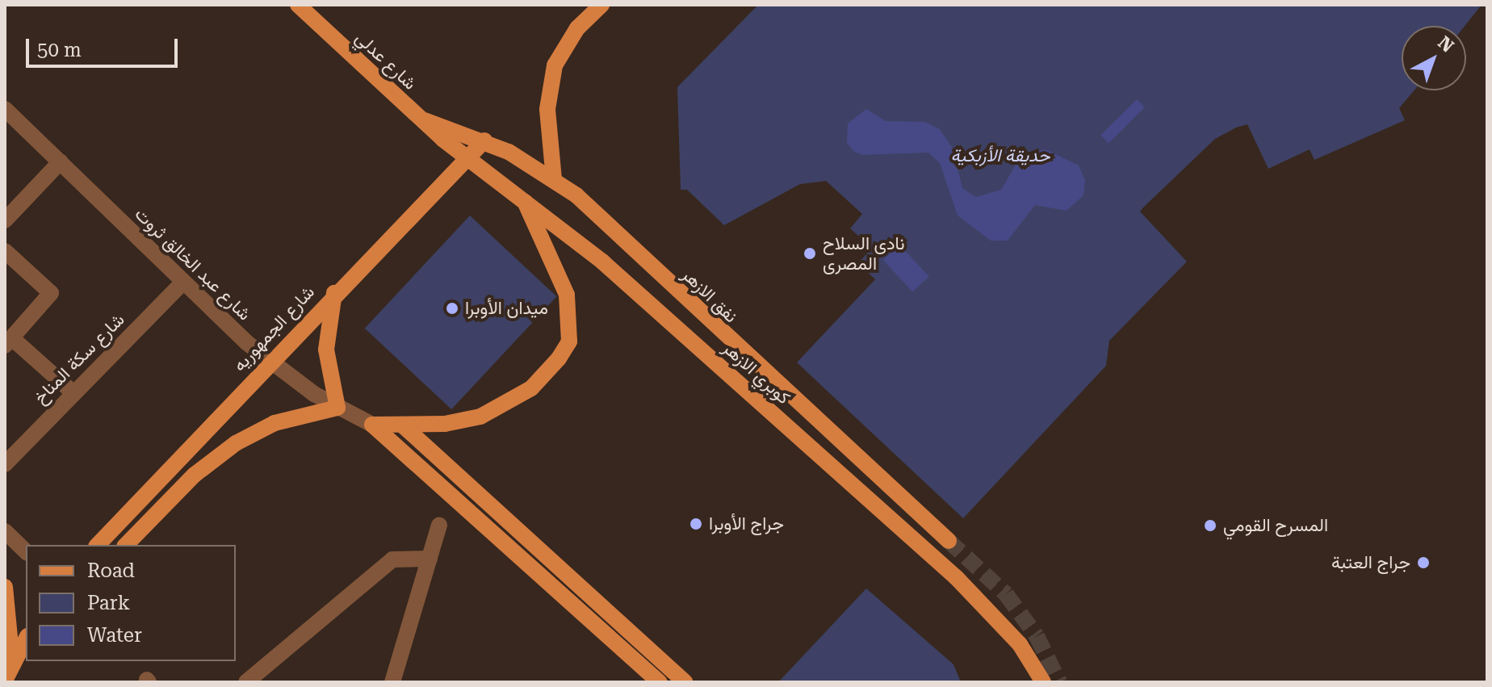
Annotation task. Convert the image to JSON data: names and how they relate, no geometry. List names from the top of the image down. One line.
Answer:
{"streets":{"main road":["شارع عدلي","نفق الازهر","شارع الجمهوريه","كوبري الازهر"],"street":["شارع عبد الخالق ثروت","شارع سكة المناخ"]},"crossings":[["شارع عدلي","نفق الازهر"],["شارع عدلي","كوبري الازهر"],["شارع عبد الخالق ثروت","شارع الجمهوريه"],["شارع عبد الخالق ثروت","شارع سكة المناخ"],["نفق الازهر","شارع الجمهوريه"],["نفق الازهر","كوبري الازهر"],["شارع الجمهوريه","كوبري الازهر"]],"parks":["حديقة الأزبكية"],"places":["نادى السلاح المصرى","ميدان الأوبرا","جراج الأوبرا","المسرح القومي","جراج العتبة"],"legend":["Road","Park","Water"],"scale_bar":"50 m","north":"top right"}
